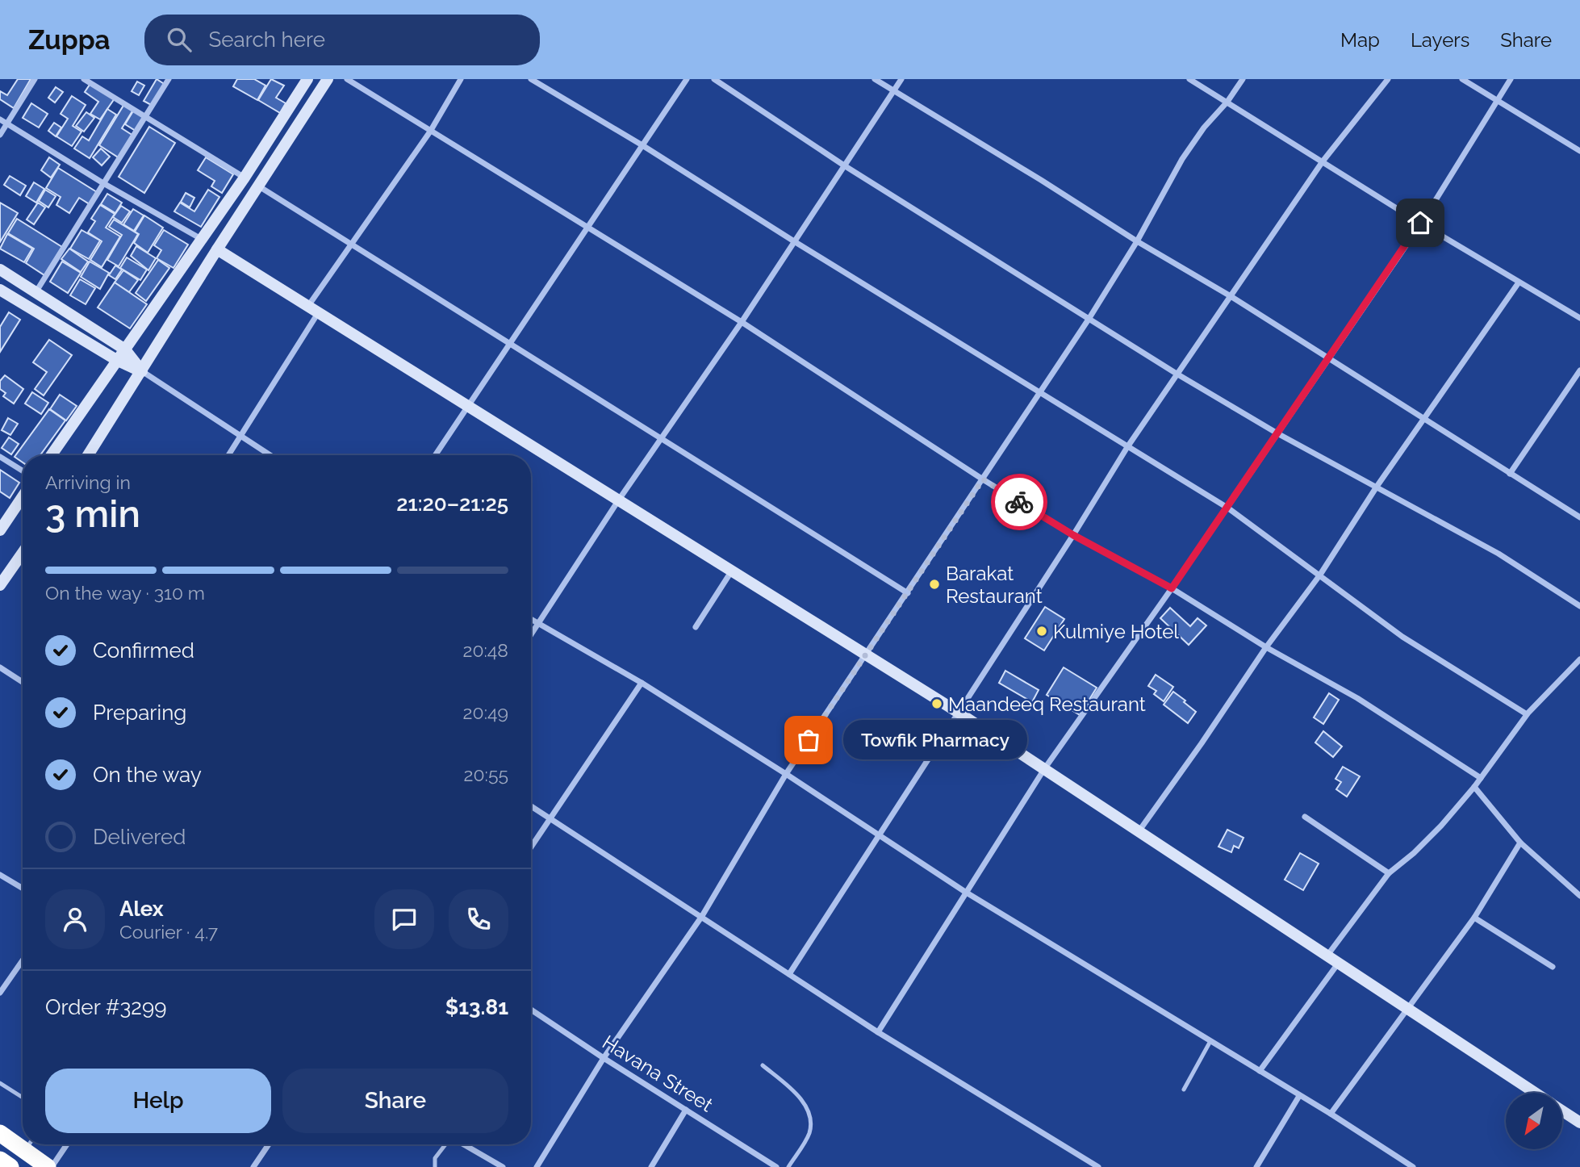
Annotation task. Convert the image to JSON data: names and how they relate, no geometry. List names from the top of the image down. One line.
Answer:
{"streets":{"street":["Havana Street"]},"places":["Barakat Restaurant","Kulmiye Hotel","Maandeeq Restaurant","Towfik Pharmacy"],"north":"bottom left","page":{"header":"Zuppa","search":"Search here","nav":["Map","Layers","Share"],"heading":["3 min","Arriving in","21:20–21:25"],"panel":["Alex","Courier · 4.7","Order #3299","$13.81"],"bar":"On the way · 310 m","list":[["Confirmed","20:48"],["Preparing","20:49"],["On the way","20:55"],"Delivered"],"bubble":"Towfik Pharmacy","buttons":["Help","Share"]}}
